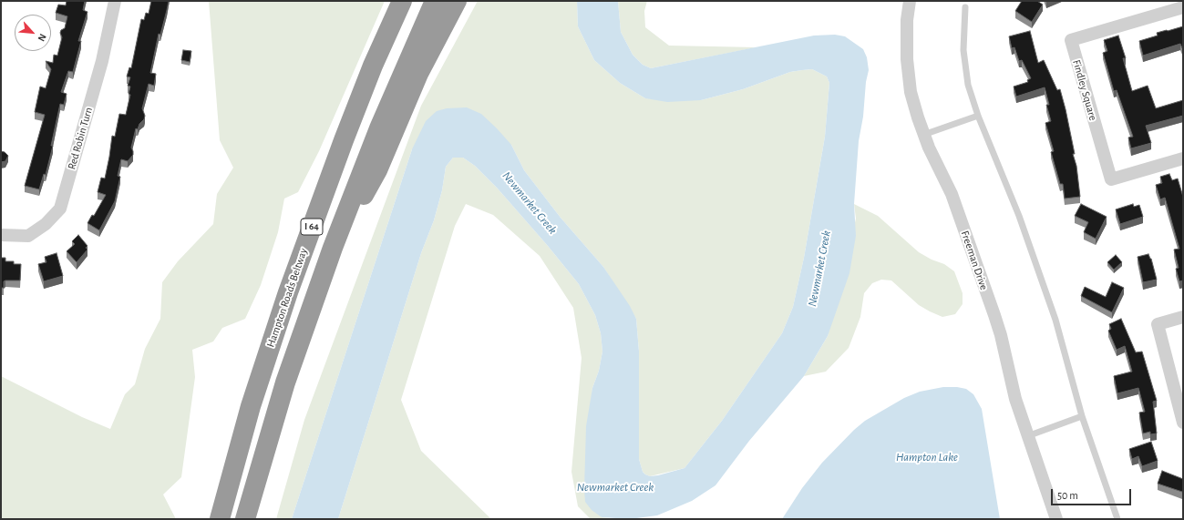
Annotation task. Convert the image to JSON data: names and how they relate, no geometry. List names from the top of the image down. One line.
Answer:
{"streets":{"highway":["I 64","Hampton Roads Beltway"],"street":["Findley Square","Red Robin Turn","Freeman Drive"]},"water":["Newmarket Creek","Hampton Lake"],"scale_bar":"50 m","north":"bottom right"}
